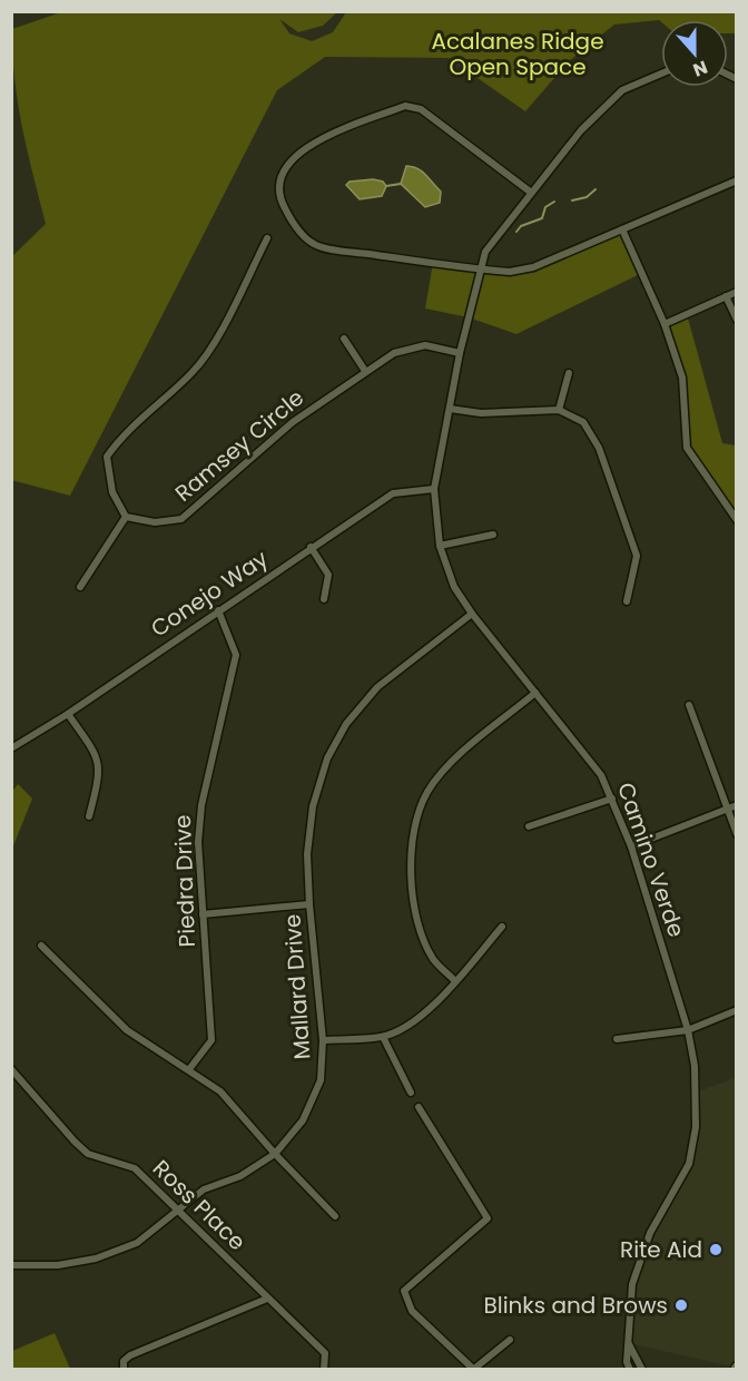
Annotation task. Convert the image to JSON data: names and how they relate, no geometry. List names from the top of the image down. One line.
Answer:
{"streets":{"street":["Ramsey Circle","Conejo Way","Camino Verde","Piedra Drive","Mallard Drive","Ross Place"]},"crossings":[["Ramsey Circle","Camino Verde"],["Conejo Way","Camino Verde"],["Conejo Way","Piedra Drive"],["Camino Verde","Mallard Drive"],["Mallard Drive","Ross Place"]],"parks":["Acalanes Ridge Open Space"],"places":["Rite Aid","Blinks and Brows"],"north":"bottom"}
